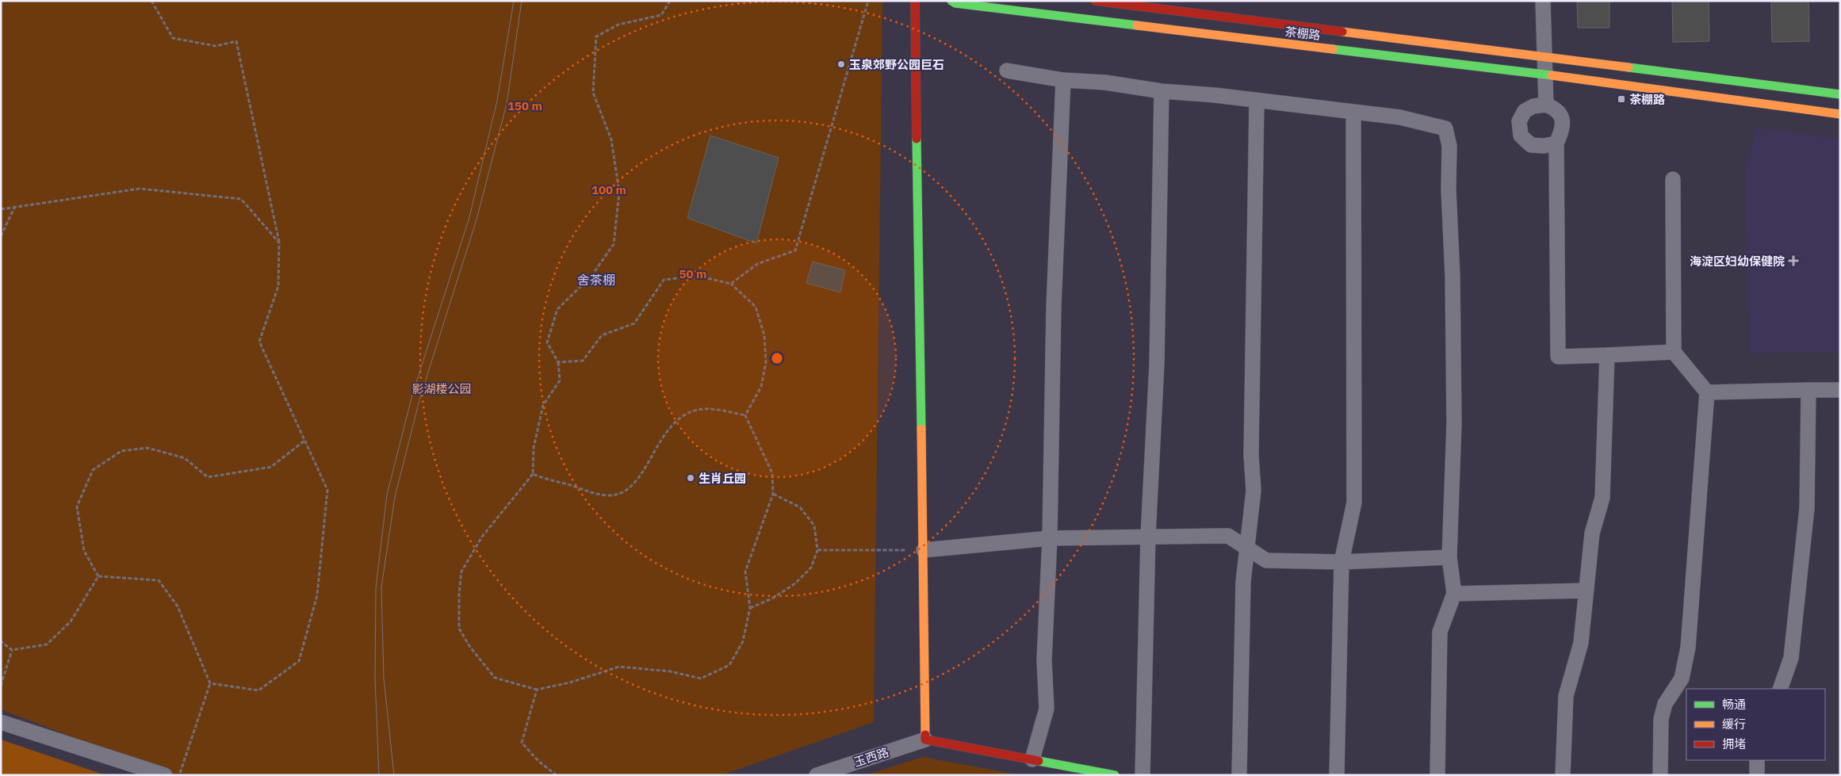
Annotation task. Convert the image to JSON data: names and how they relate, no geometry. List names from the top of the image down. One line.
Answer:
{"streets":{"street":["茶棚路","玉西路"]},"districts":["舍茶棚"],"parks":["影湖楼公园"],"places":{"other":["玉泉郊野公园巨石","生肖丘园"],"transit":["茶棚路"],"health":["海淀区妇幼保健院"]},"legend":["畅通","缓行","拥堵"],"rings":["150 m","100 m","50 m"]}
